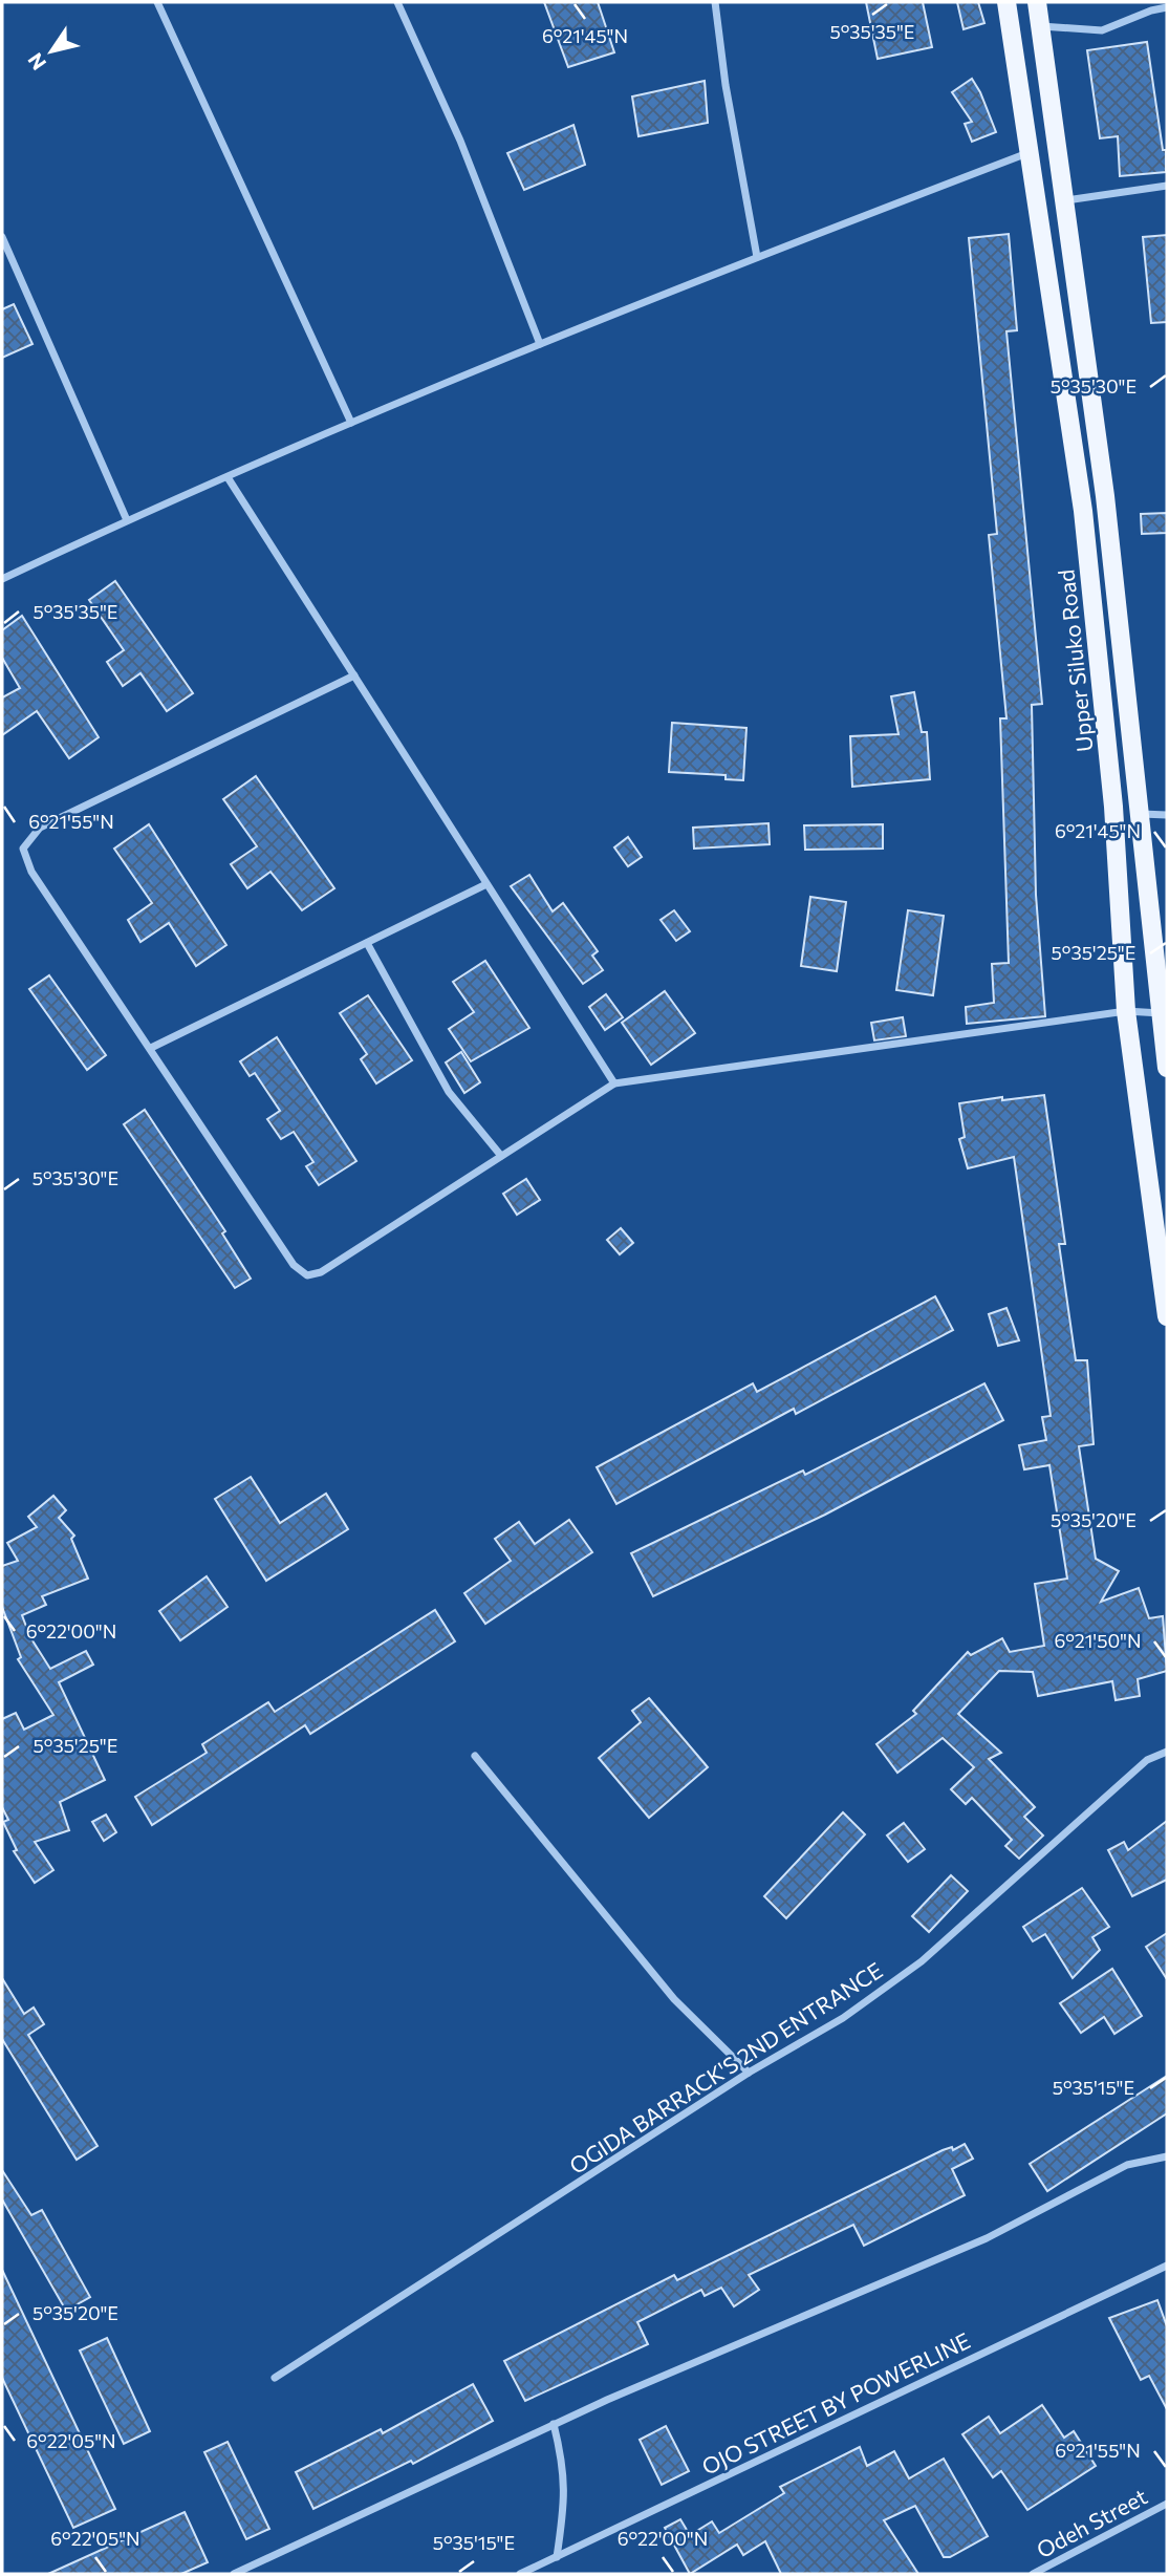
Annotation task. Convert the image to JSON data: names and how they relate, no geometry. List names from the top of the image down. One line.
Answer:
{"streets":{"main road":["Upper Siluko Road"],"street":["OGIDA BARRACK'S 2ND ENTRANCE","OJO STREET BY POWERLINE","Odeh Street"]},"north":"bottom left","coordinates":["5°35'35\"E","6°21'45\"N","5°35'30\"E","6°21'55\"N","5°35'25\"E","5°35'20\"E","6°22'00\"N","6°21'50\"N","5°35'15\"E","6°22'05\"N"]}
